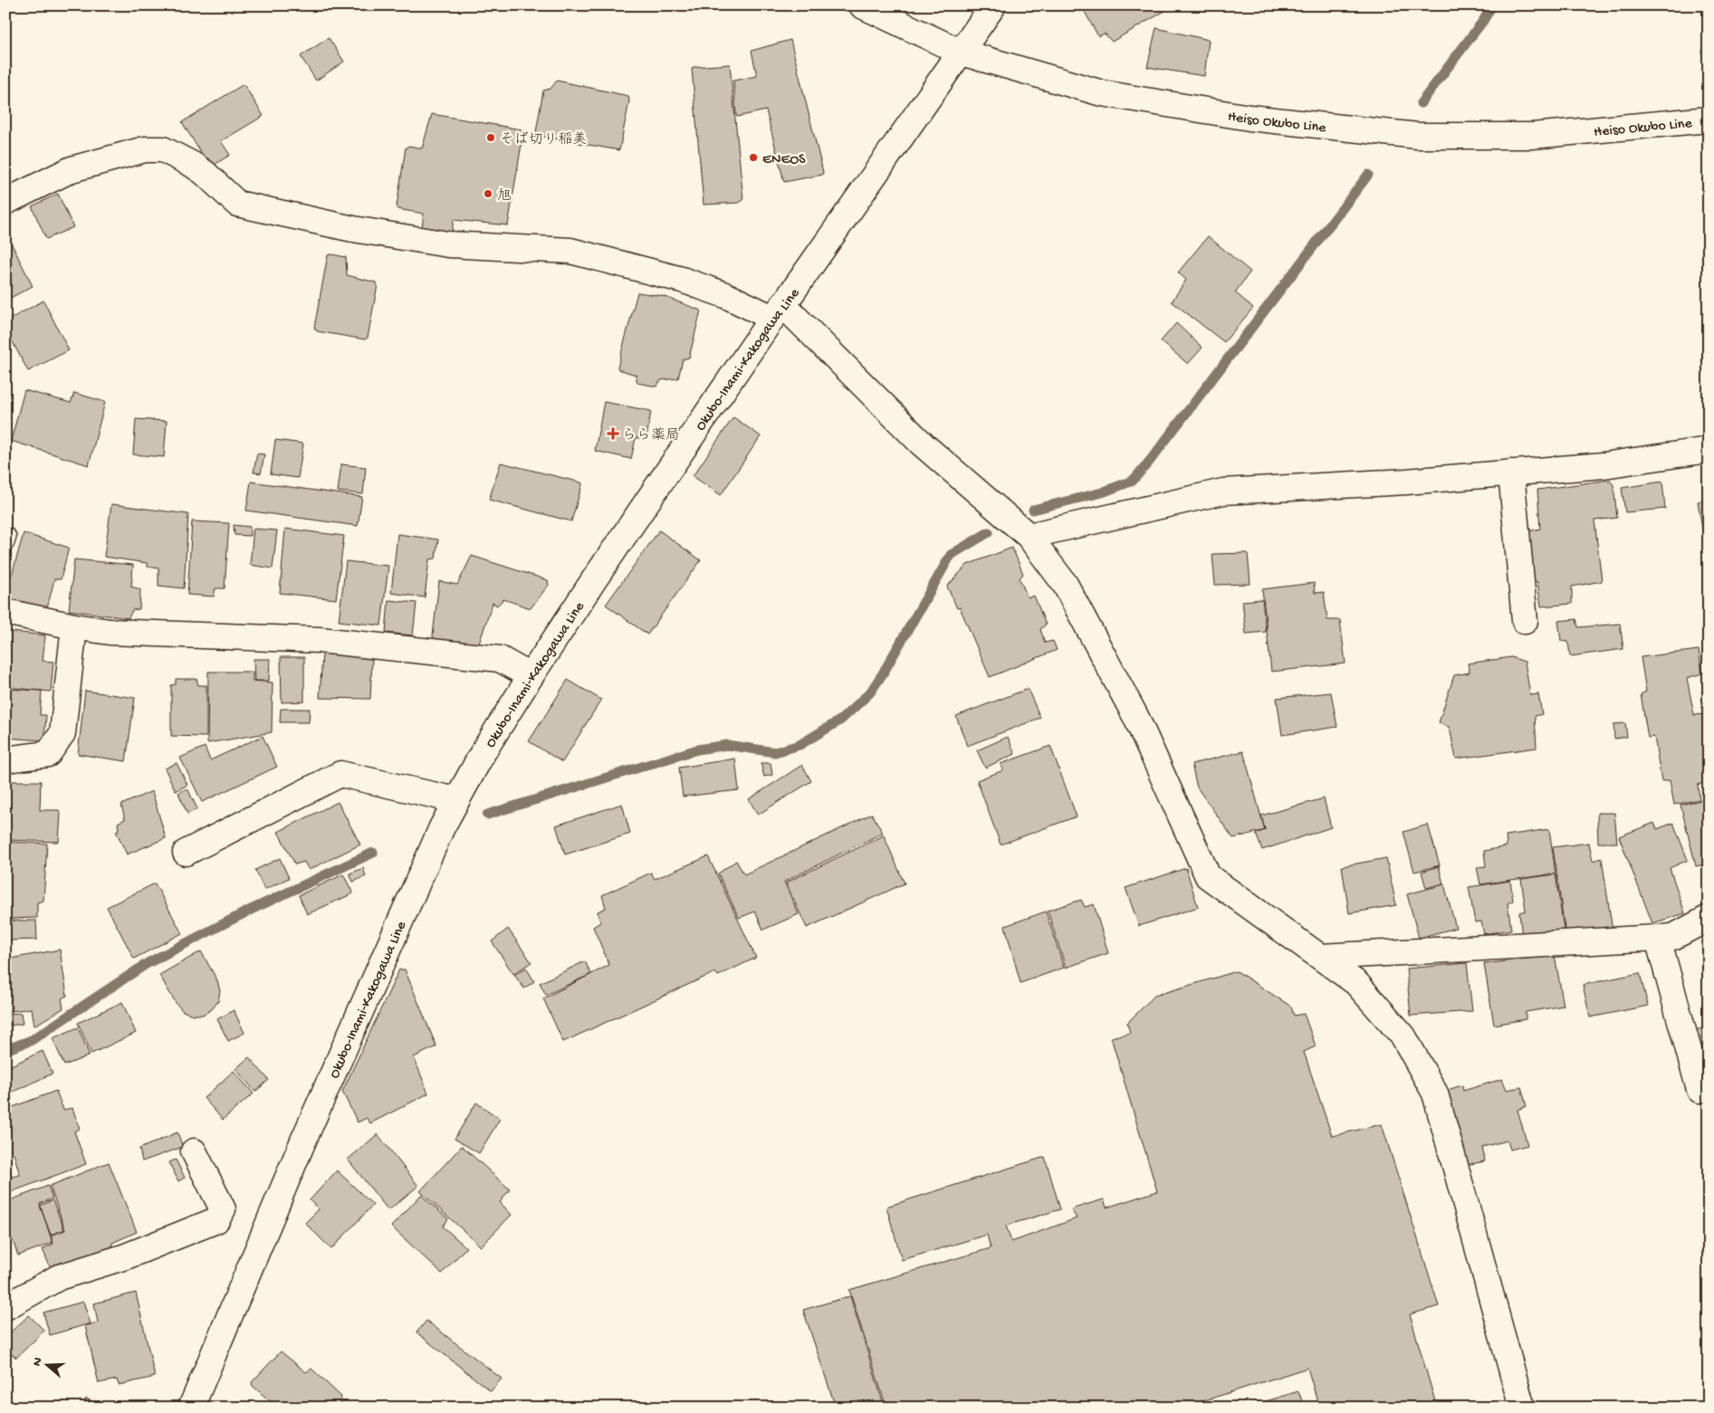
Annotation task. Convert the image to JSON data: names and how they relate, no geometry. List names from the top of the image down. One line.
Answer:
{"streets":{"street":["Heiso Okubo Line","Okubo-Inami-Kakogawa Line"]},"crossings":[["Heiso Okubo Line","Okubo-Inami-Kakogawa Line"]],"places":{"other":["そば切り稲美","ENEOS","旭"],"health":["らら薬局"]},"north":"left"}
